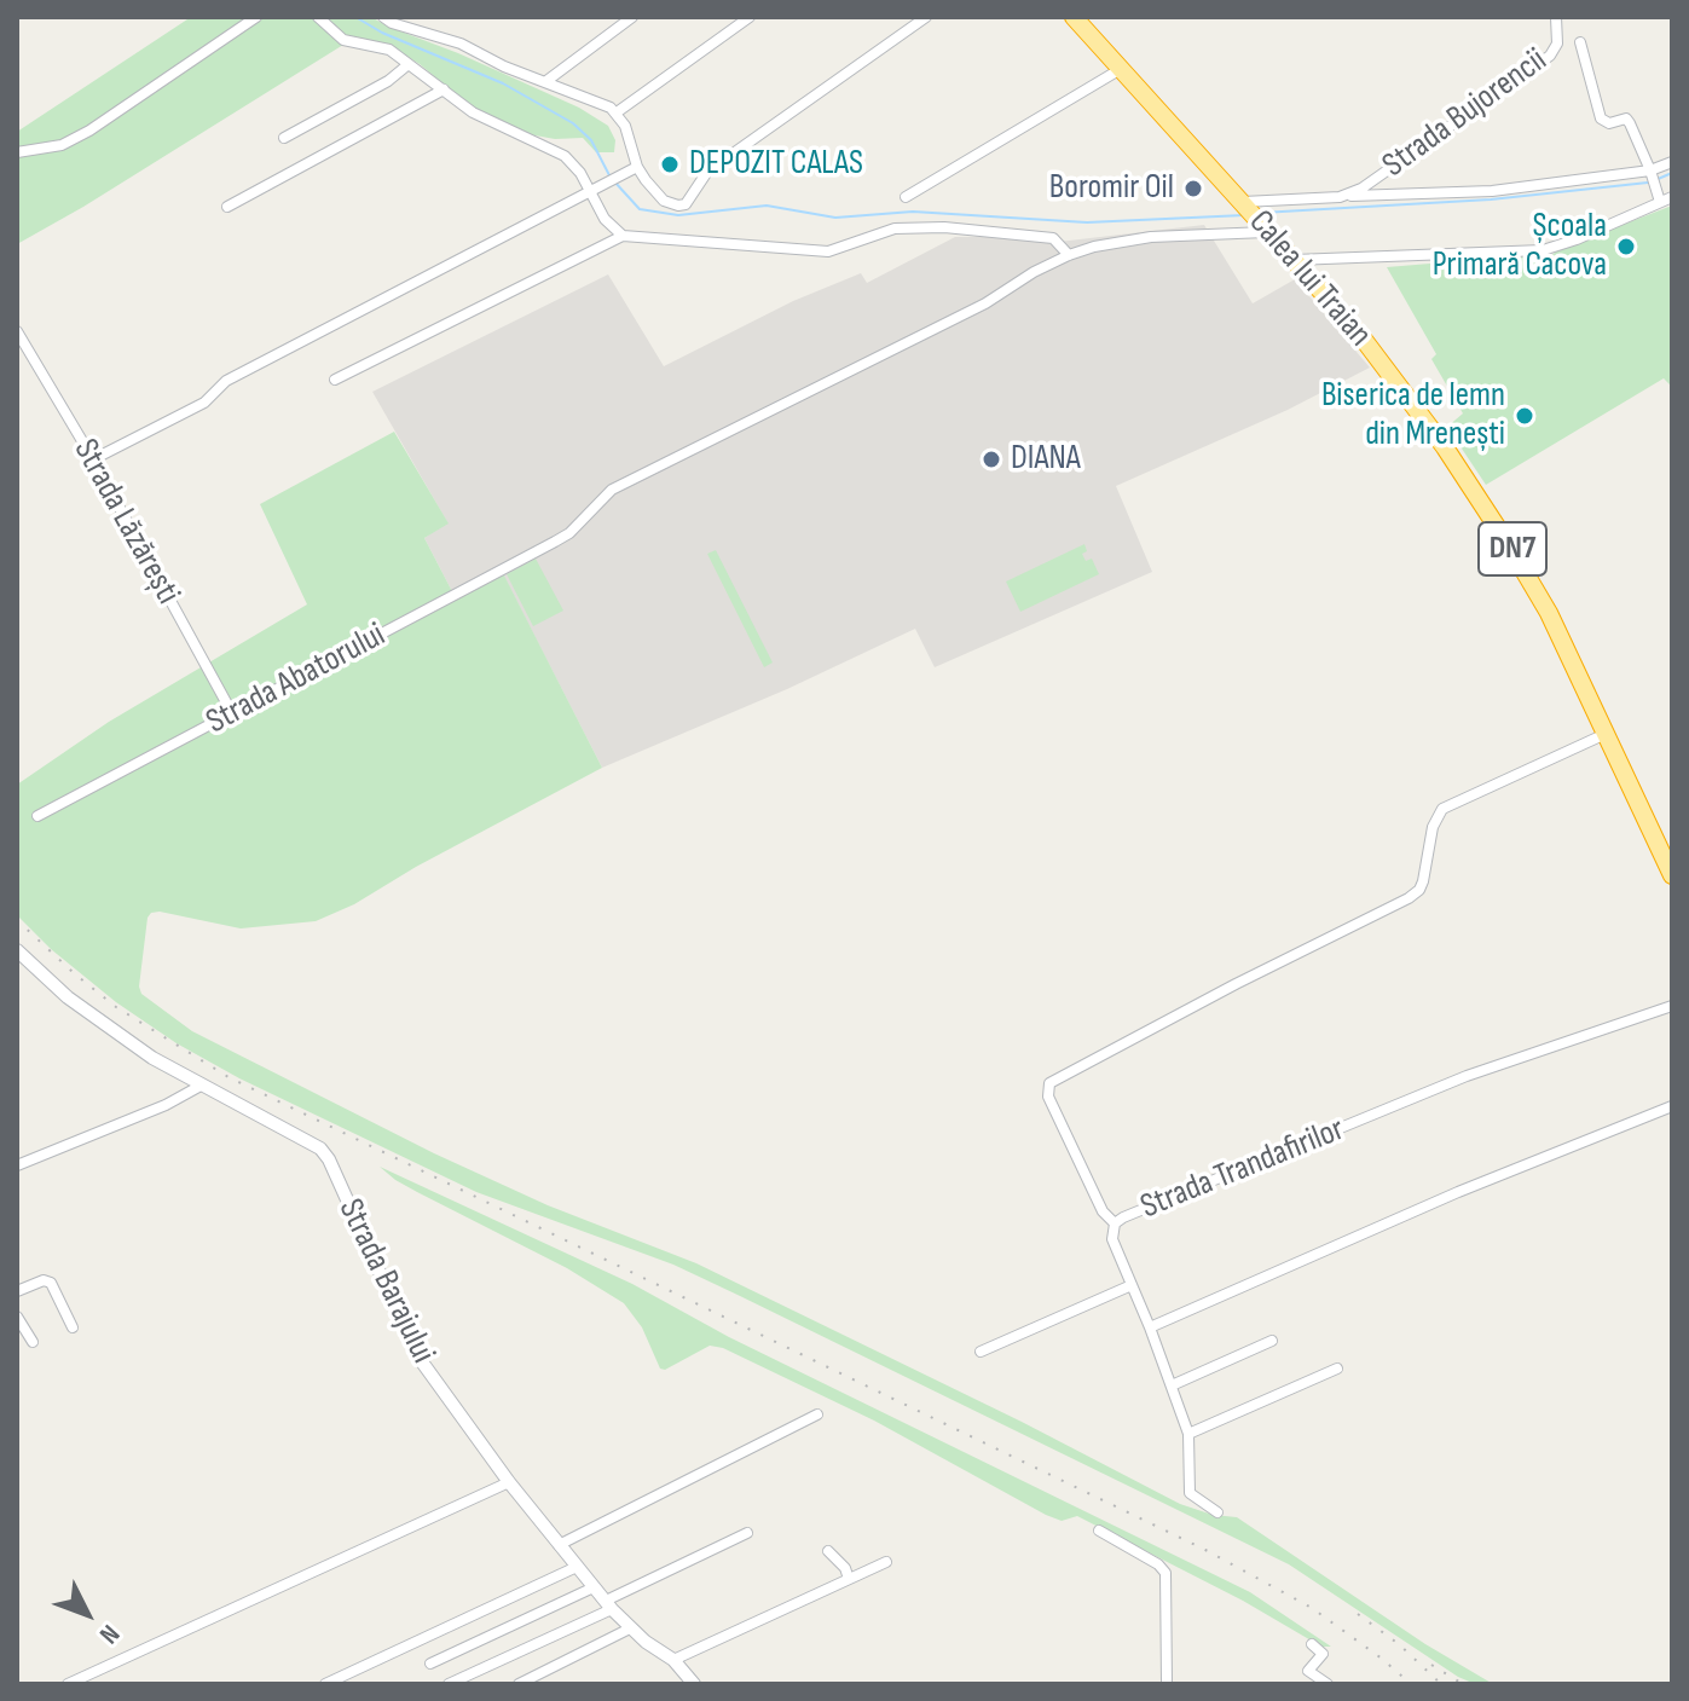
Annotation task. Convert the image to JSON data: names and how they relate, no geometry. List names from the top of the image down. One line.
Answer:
{"streets":{"highway":["Calea lui Traian","DN7"],"street":["Strada Bujorencii","Strada Lăzărești","Strada Abatorului","Strada Trandafirilor","Strada Barajului"]},"crossings":[["Strada Bujorencii","Calea lui Traian"],["Strada Bujorencii","Strada Abatorului"],["Strada Lăzărești","Strada Abatorului"]],"places":["DEPOZIT CALAS","Boromir Oil","Școala Primară Cacova","Biserica de lemn din Mrenești","DIANA"],"north":"bottom right"}
